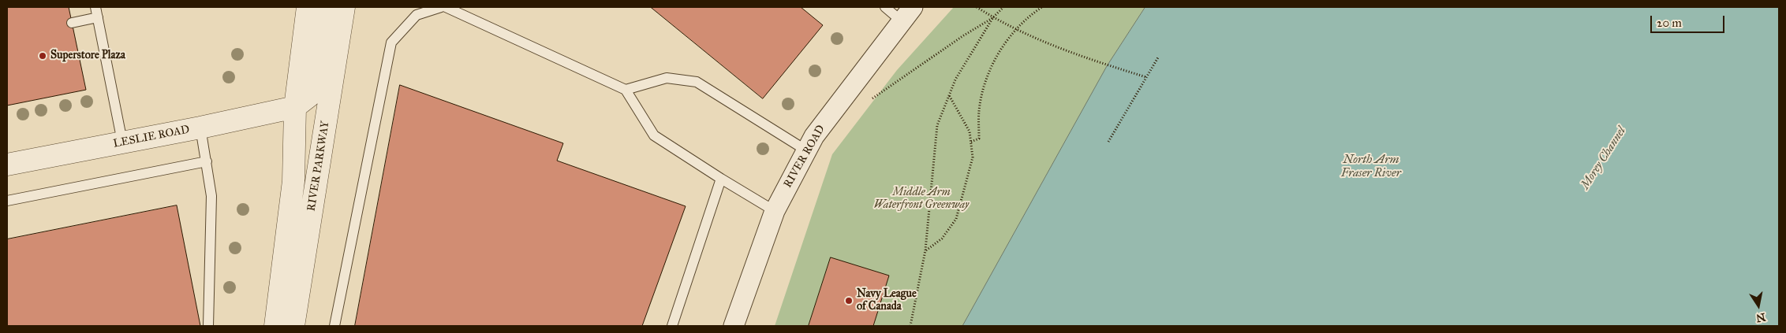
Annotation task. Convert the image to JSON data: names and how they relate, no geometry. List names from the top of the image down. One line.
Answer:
{"streets":{"street":["LESLIE ROAD","RIVER ROAD","RIVER PARKWAY"]},"crossings":[["LESLIE ROAD","RIVER PARKWAY"]],"water":["Morey Channel","North Arm Fraser River"],"parks":["Middle Arm Waterfront Greenway"],"places":["Superstore Plaza","Navy League of Canada"],"scale_bar":"20 m","north":"bottom"}
